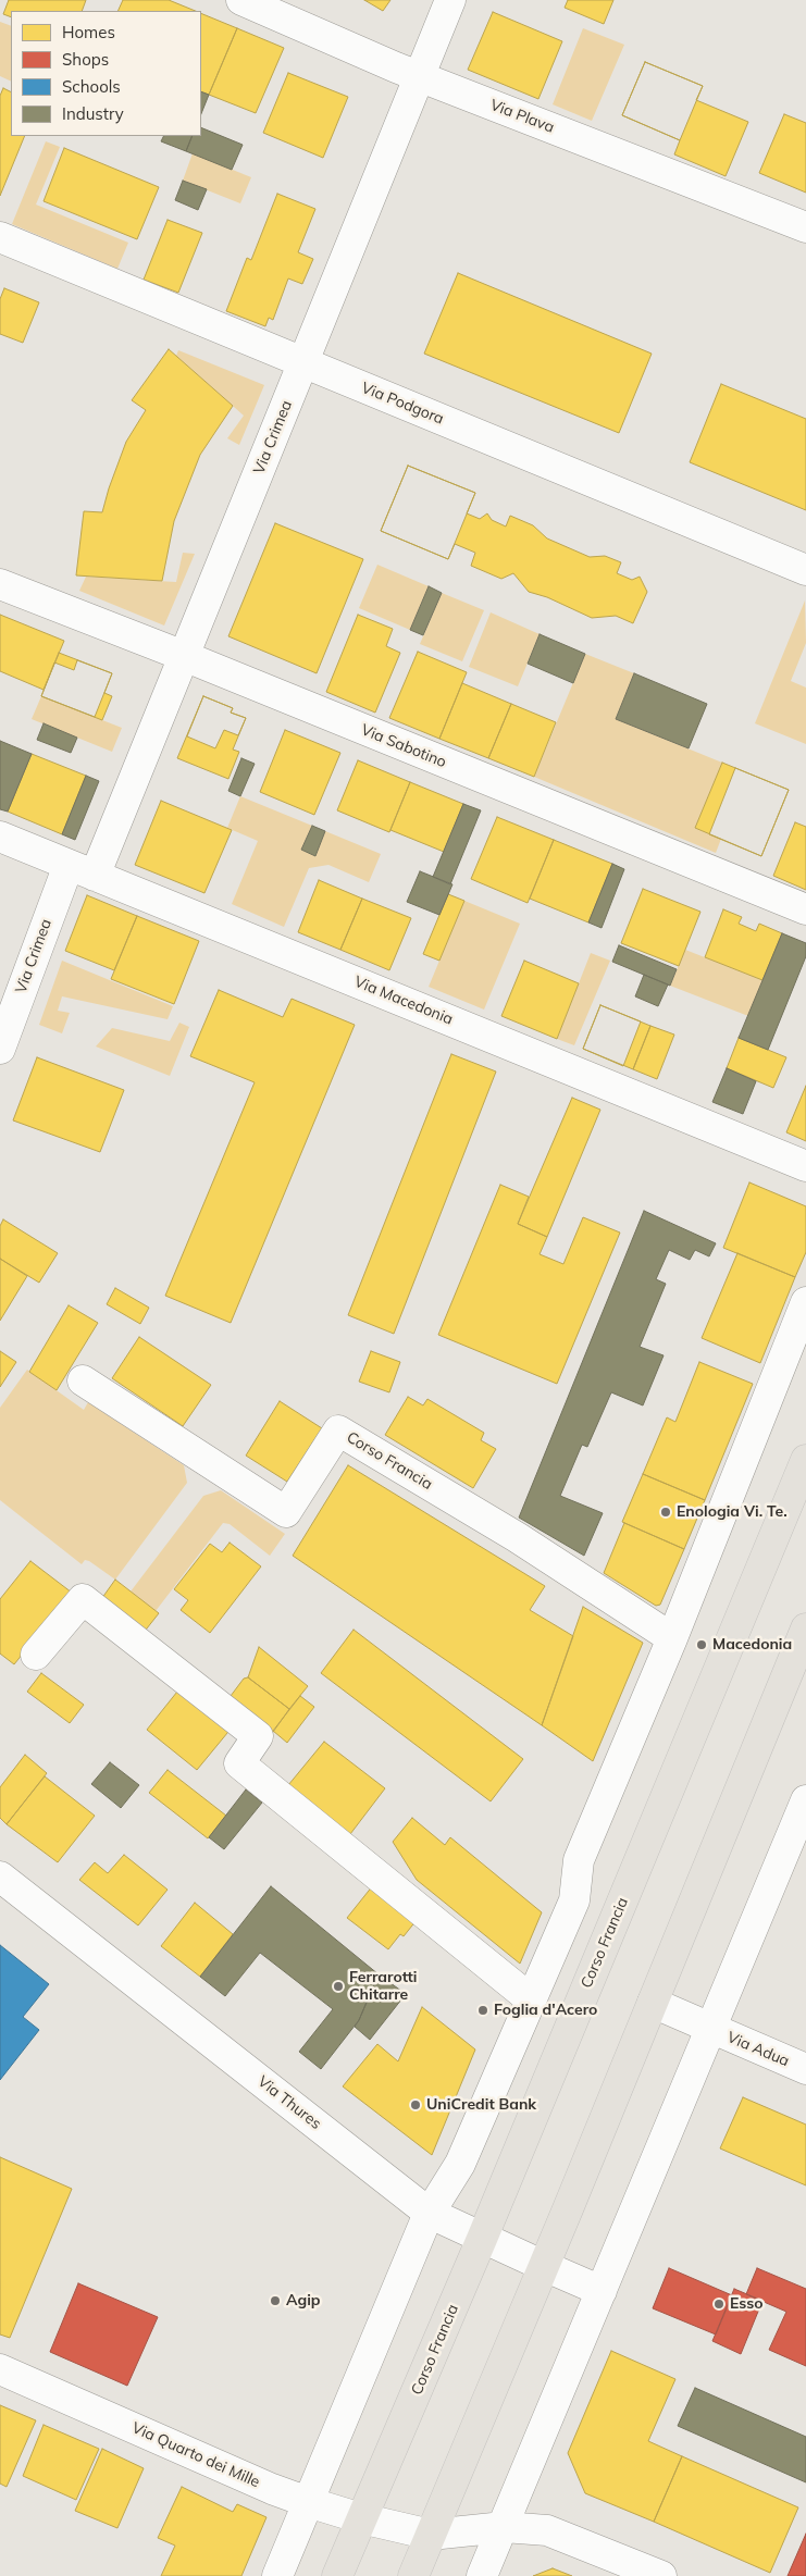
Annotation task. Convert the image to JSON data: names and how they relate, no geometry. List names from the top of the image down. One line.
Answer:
{"streets":{"main road":["Corso Francia"],"street":["Via Plava","Via Podgora","Via Crimea","Via Sabotino","Via Macedonia","Via Adua","Via Thures","Via Quarto dei Mille"]},"crossings":[["Via Plava","Via Crimea"],["Via Podgora","Via Crimea"],["Via Crimea","Via Sabotino"],["Via Crimea","Via Macedonia"],["Corso Francia","Via Thures"],["Corso Francia","Via Quarto dei Mille"]],"places":["Enologia Vi. Te.","Macedonia","Ferrarotti Chitarre","Foglia d'Acero","UniCredit Bank","Agip","Esso"],"legend":["Homes","Shops","Schools","Industry"]}
